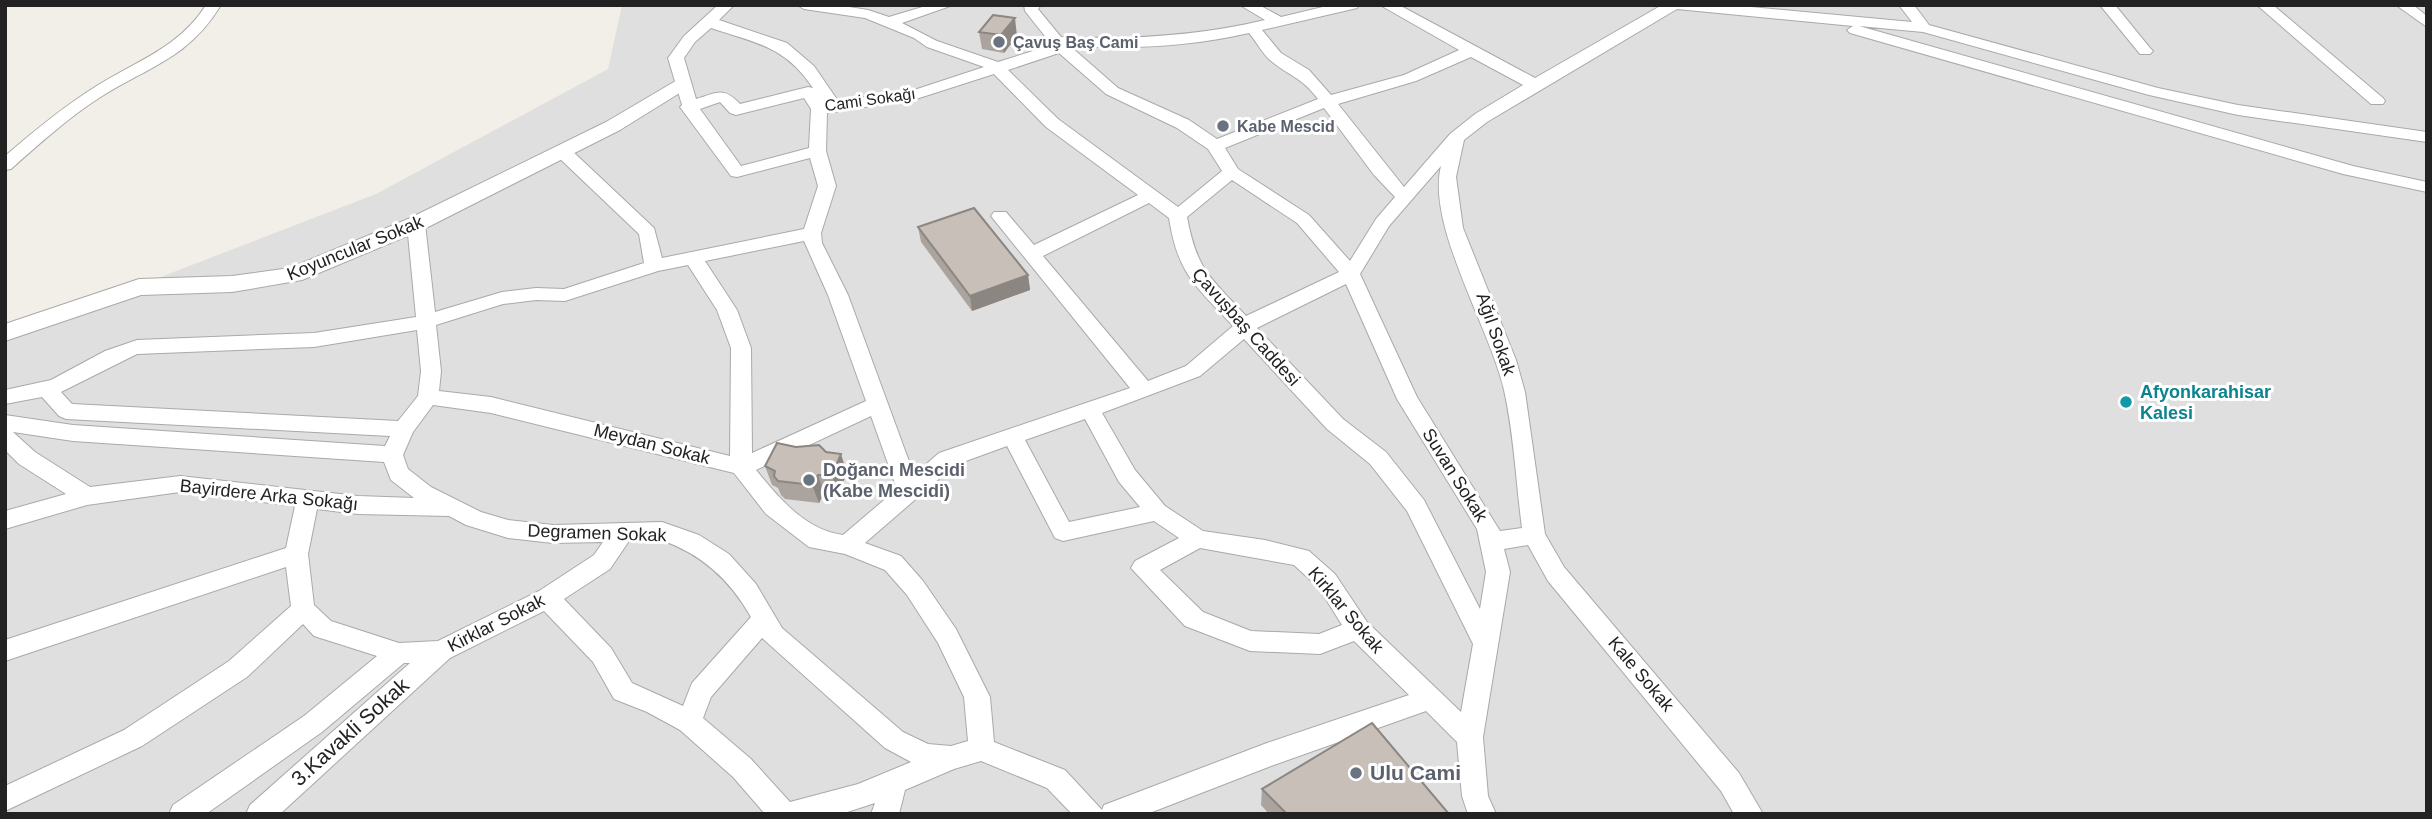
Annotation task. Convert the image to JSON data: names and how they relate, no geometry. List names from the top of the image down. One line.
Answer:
{"streets":{"street":["Cami Sokağı","Koyuncular Sokak","Çavuşbaş Caddesi","Ağıl Sokak","Meydan Sokak","Suvan Sokak","Bayirdere Arka Sokağı","Degramen Sokak","Kirklar Sokak","Kale Sokak","3.Kavakli Sokak"]},"crossings":[["Çavuşbaş Caddesi","Suvan Sokak"],["Ağıl Sokak","Kale Sokak"],["Suvan Sokak","Kirklar Sokak"],["Bayirdere Arka Sokağı","Degramen Sokak"],["Degramen Sokak","Kirklar Sokak"],["Kirklar Sokak","3.Kavakli Sokak"]],"places":["Çavuş Baş Cami","Kabe Mescid","Afyonkarahisar Kalesi","Doğancı Mescidi (Kabe Mescidi)","Ulu Cami"]}
